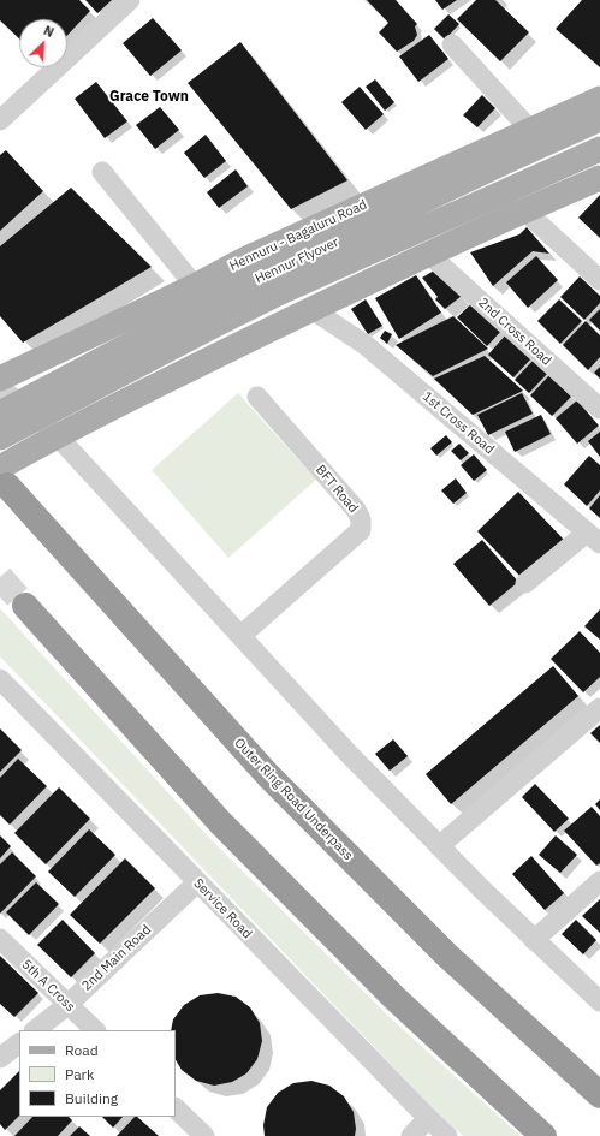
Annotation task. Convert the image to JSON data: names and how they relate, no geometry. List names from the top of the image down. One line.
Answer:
{"streets":{"highway":["Outer Ring Road Underpass"],"main road":["Hennuru - Bagaluru Road","Hennur Flyover"],"street":["2nd Cross Road","1st Cross Road","BFT Road","Service Road","2nd Main Road","5th A Cross"]},"crossings":[["Service Road","2nd Main Road"],["2nd Main Road","5th A Cross"]],"districts":["Grace Town"],"legend":["Road","Park","Building"],"north":"top right"}
